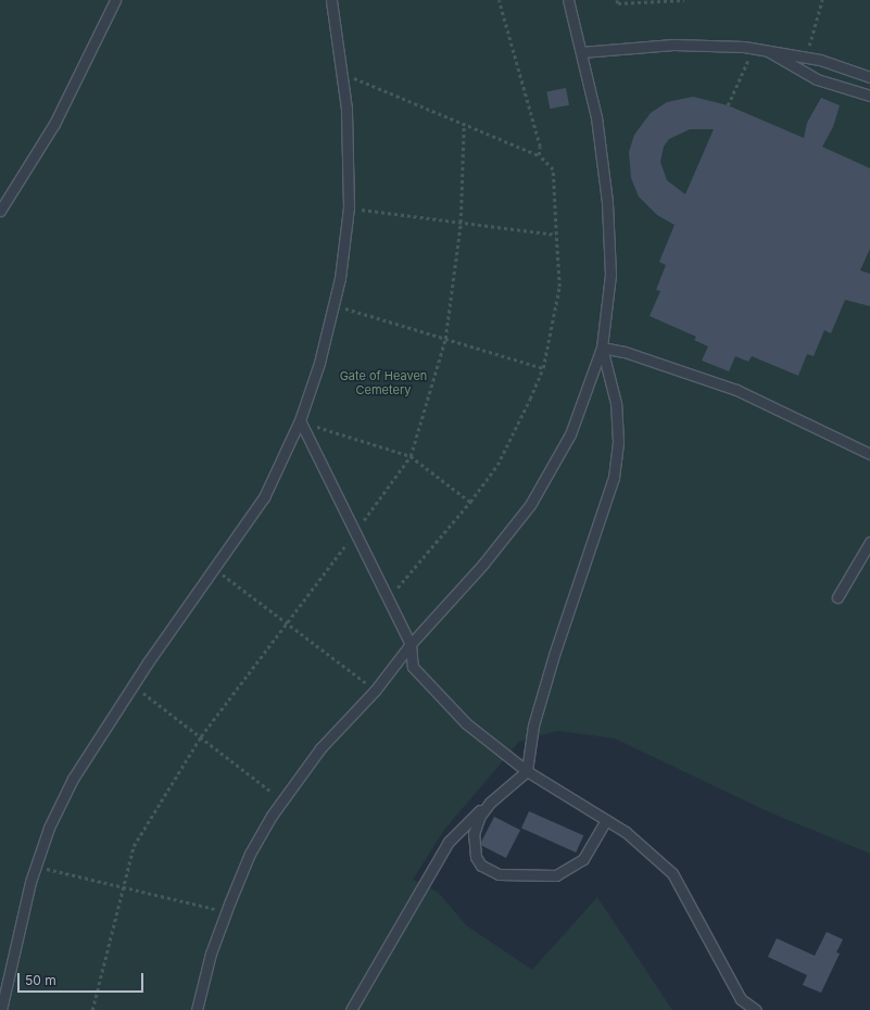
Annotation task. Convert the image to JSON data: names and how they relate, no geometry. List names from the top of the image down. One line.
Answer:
{"parks":["Gate of Heaven Cemetery"],"scale_bar":"50 m"}
